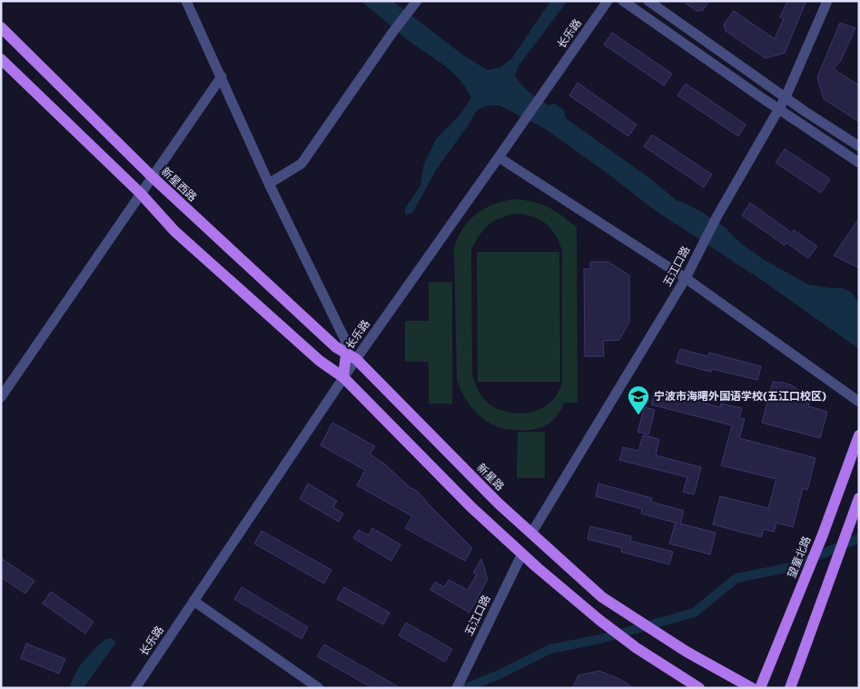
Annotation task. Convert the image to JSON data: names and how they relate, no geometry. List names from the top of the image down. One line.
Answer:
{"streets":{"main road":["新星西路","新星路","望童北路"],"street":["长乐路","五江口路"]},"crossings":[["长乐路","新星西路"],["长乐路","新星路"],["新星西路","新星路"],["五江口路","新星路"]],"places":{"school or university":["宁波市海曙外国语学校(五江口校区)"]}}
